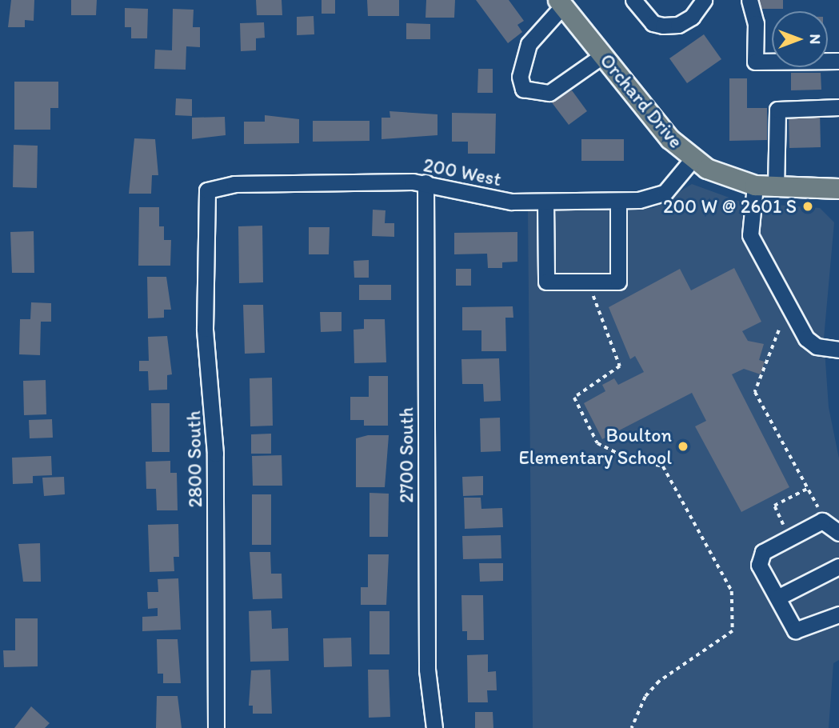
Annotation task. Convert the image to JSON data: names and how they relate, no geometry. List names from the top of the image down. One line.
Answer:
{"streets":{"main road":["Orchard Drive"],"street":["200 West","2700 South","2800 South"]},"crossings":[["Orchard Drive","200 West"],["200 West","2700 South"],["200 West","2800 South"]],"places":["200 W @ 2601 S","Boulton Elementary School"],"north":"right"}
